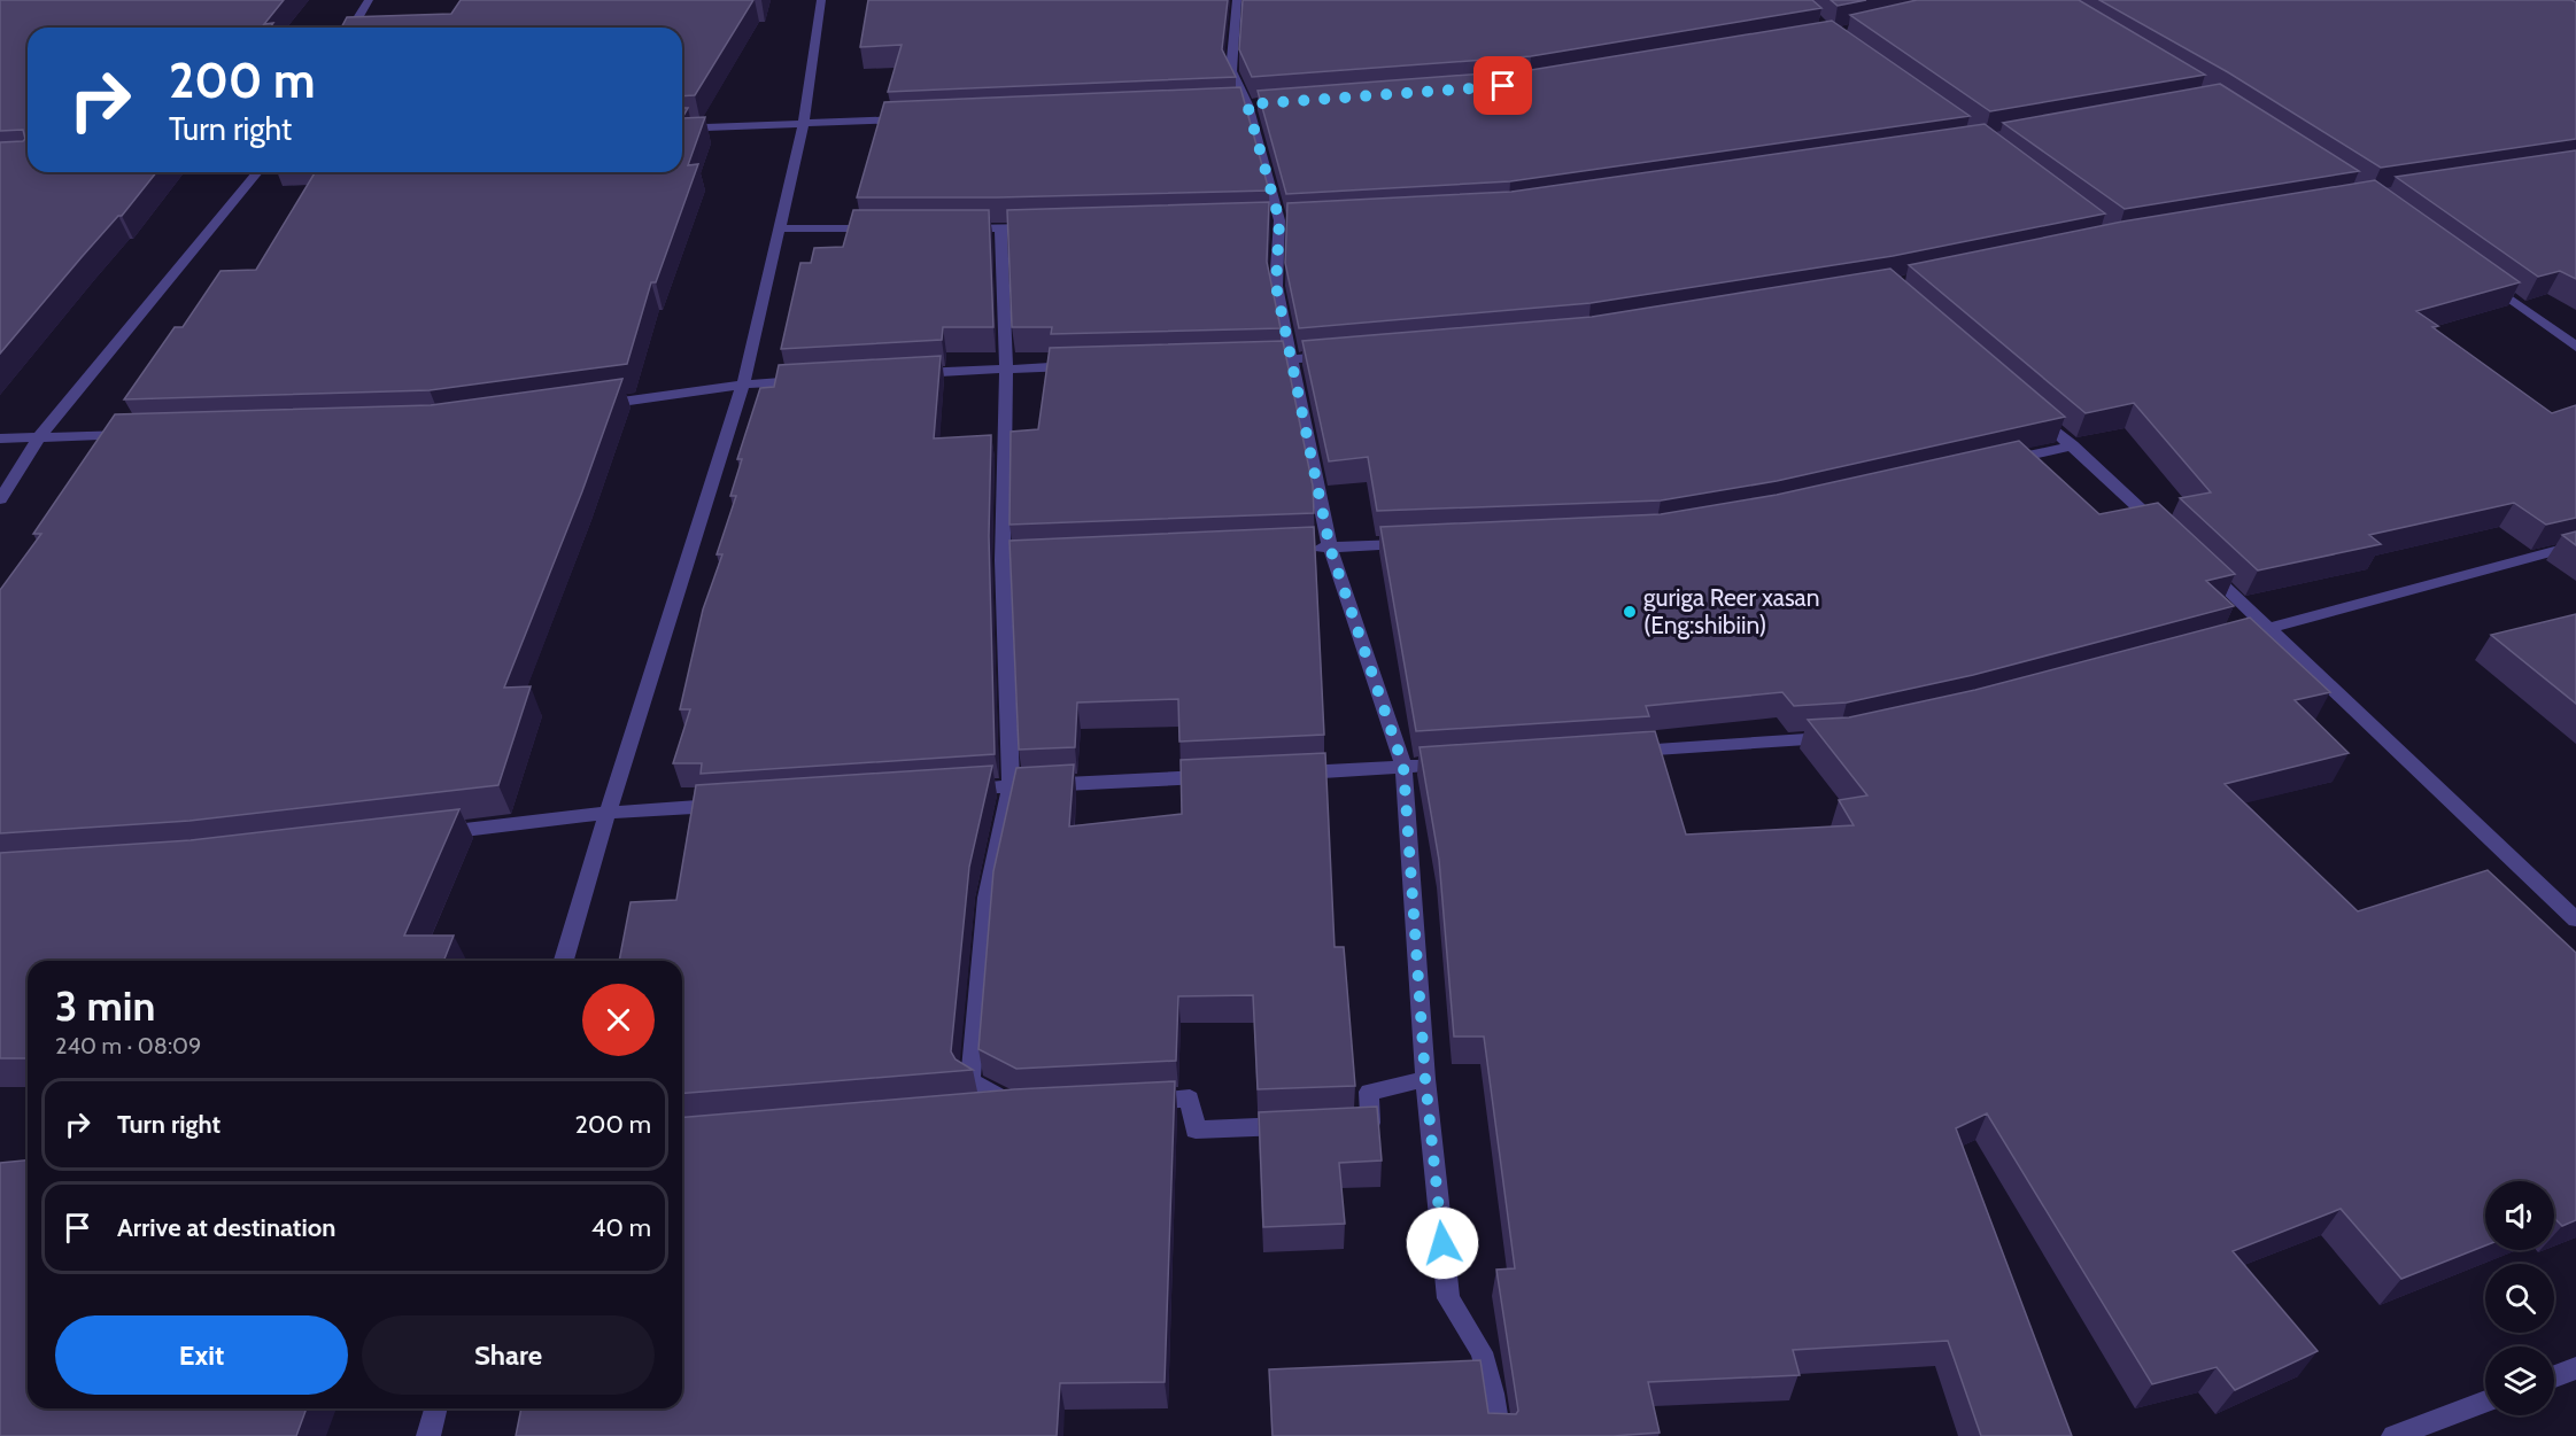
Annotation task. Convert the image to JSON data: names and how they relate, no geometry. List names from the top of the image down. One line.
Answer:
{"places":["guriga Reer xasan (Eng:shibiin)"],"page":{"turn":["200 m","Turn right"],"heading":["3 min","240 m · 08:09"],"list":[{"name":"Turn right","value":"200 m"},{"name":"Arrive at destination","value":"40 m"}],"buttons":["Exit","Share"]}}
